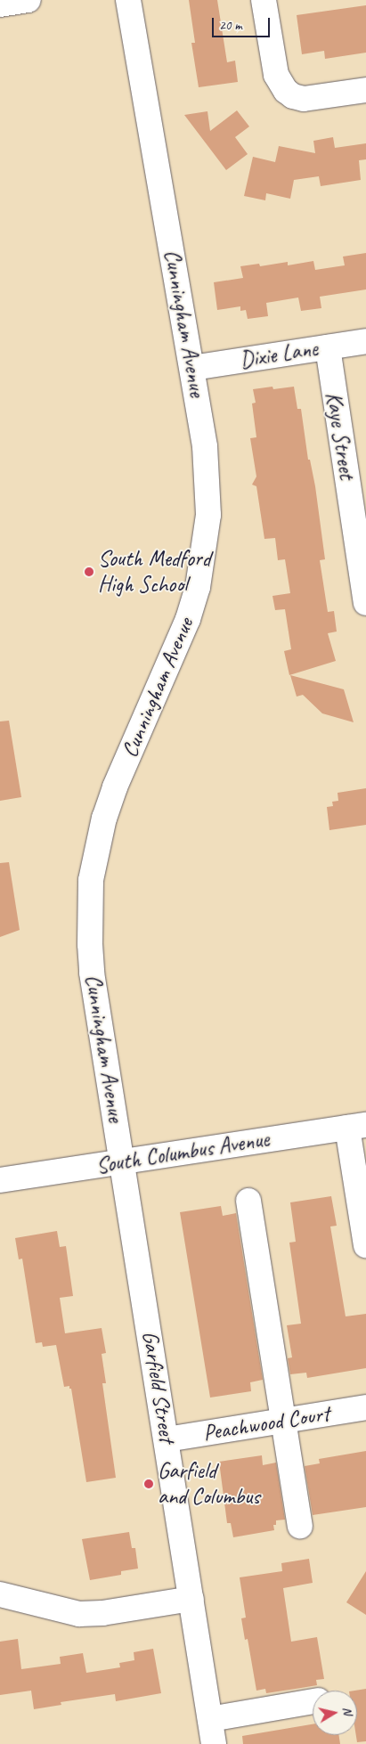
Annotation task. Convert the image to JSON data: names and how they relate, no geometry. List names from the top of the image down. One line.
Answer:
{"streets":{"main road":["Cunningham Avenue","Dixie Lane","Kaye Street","South Columbus Avenue","Garfield Street","Peachwood Court"]},"crossings":[["Cunningham Avenue","Dixie Lane"],["Cunningham Avenue","South Columbus Avenue"],["Cunningham Avenue","Garfield Street"],["Dixie Lane","Kaye Street"],["South Columbus Avenue","Garfield Street"],["Garfield Street","Peachwood Court"]],"places":["South Medford High School","Garfield and Columbus"],"scale_bar":"20 m","north":"right"}
